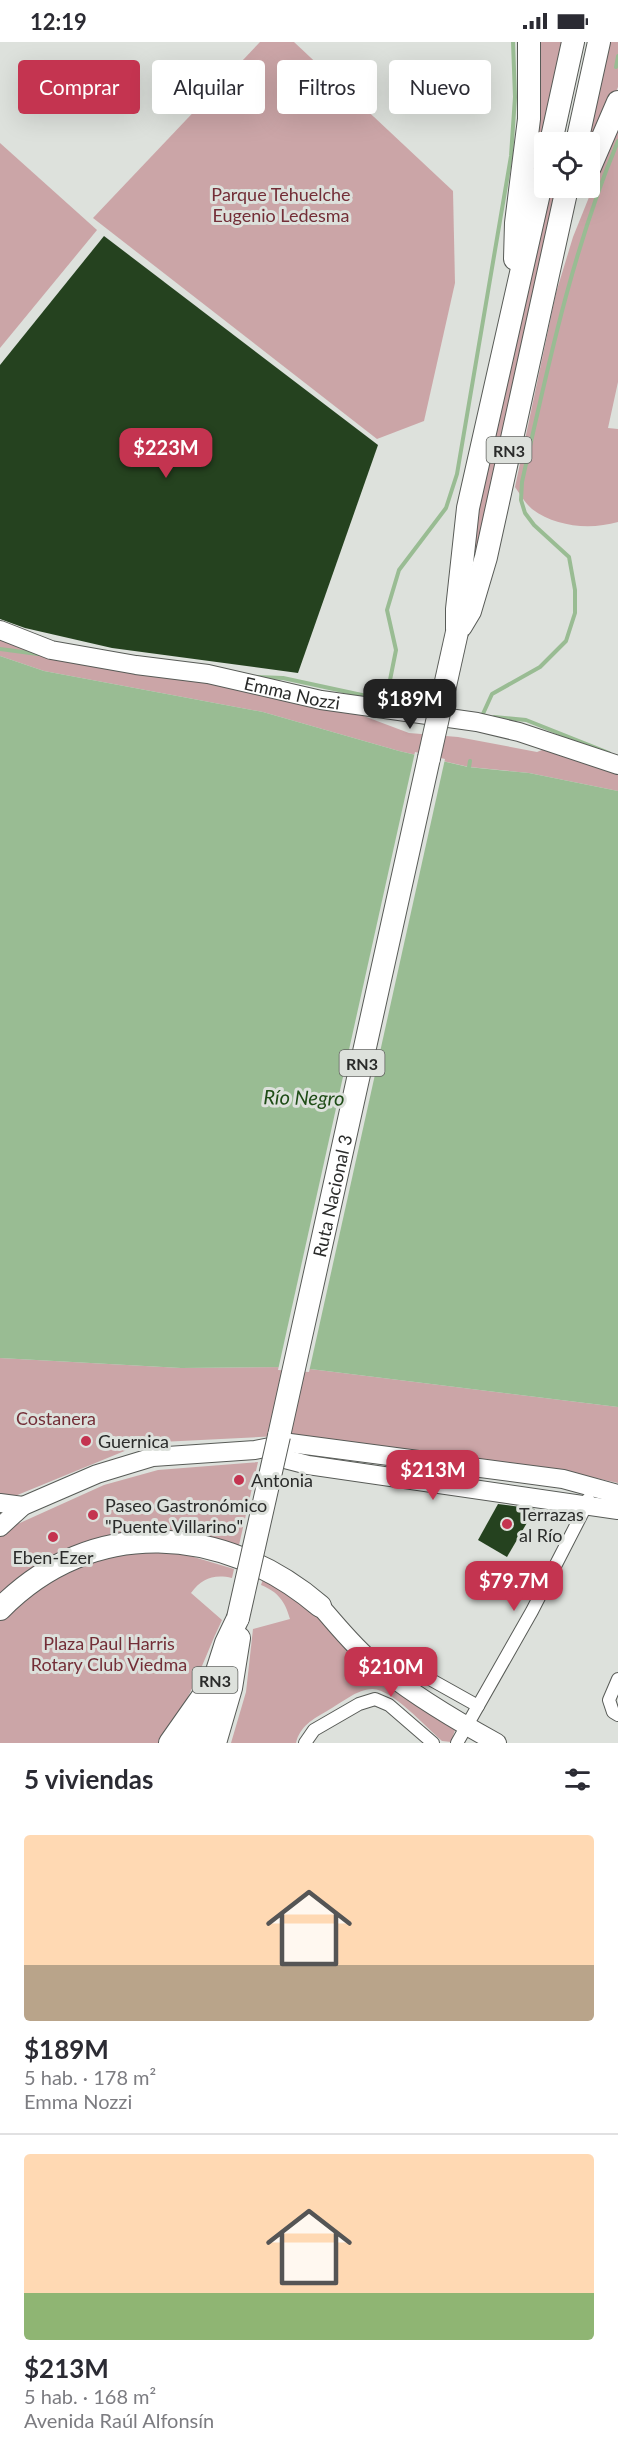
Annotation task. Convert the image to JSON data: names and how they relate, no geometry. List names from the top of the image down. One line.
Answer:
{"streets":{"highway":["RN3","Ruta Nacional 3"],"main road":["Emma Nozzi"]},"crossings":[["RN3","Ruta Nacional 3"]],"water":["Río Negro"],"parks":["Parque Tehuelche Eugenio Ledesma","Costanera","Plaza Paul Harris Rotary Club Viedma"],"places":["Guernica","Antonia","Paseo Gastronómico \"Puente Villarino\"","Terrazas al Río","Eben-Ezer"],"page":{"status":"12:19","chip":["Comprar","Alquilar","Filtros","Nuevo"],"price":["$223M","$189M","$213M","$79.7M","$210M"],"heading":"5 viviendas","list":[{"name":"$189M","note":"5 hab. · 178 m² · Emma Nozzi"},{"name":"$213M","note":"5 hab. · 168 m² · Avenida Raúl Alfonsín"}]}}
